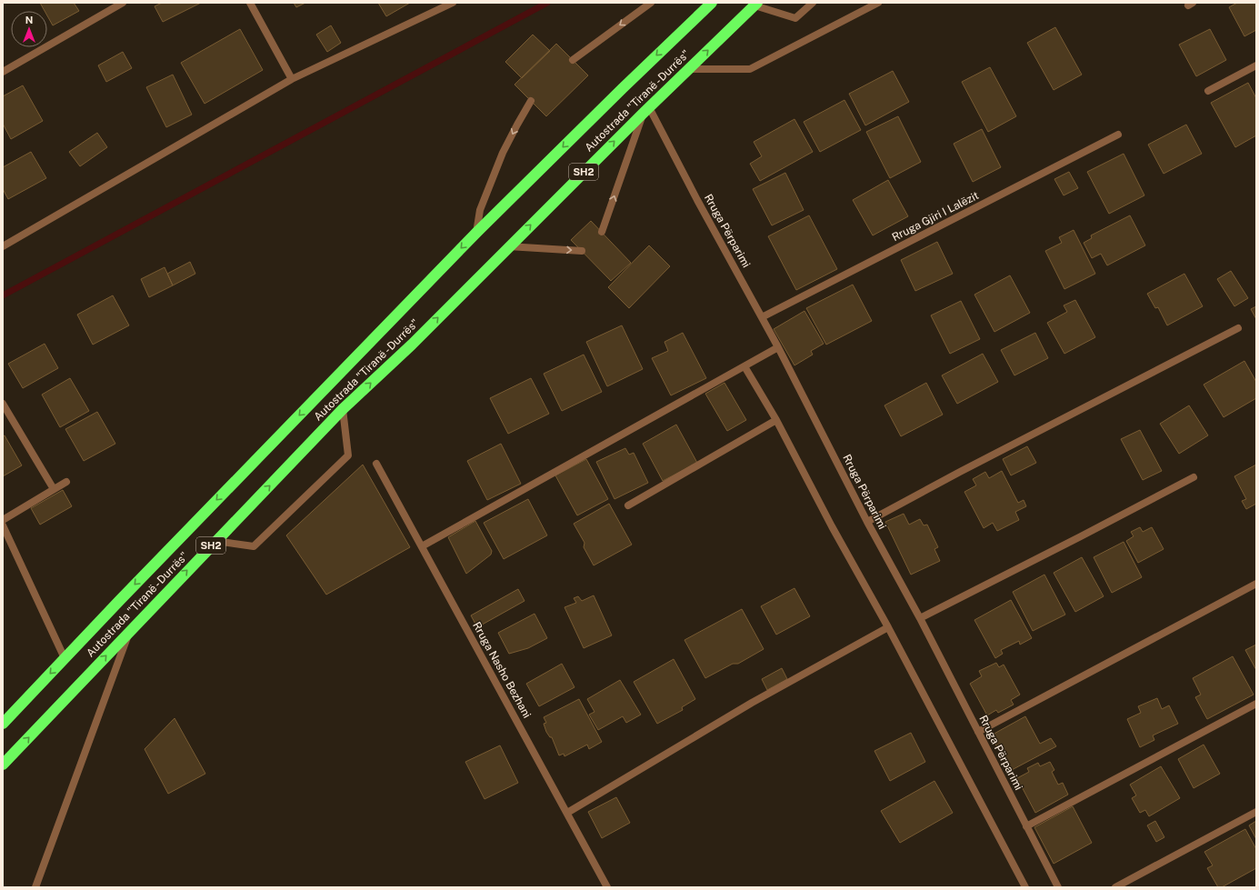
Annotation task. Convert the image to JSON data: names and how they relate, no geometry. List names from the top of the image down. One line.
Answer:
{"streets":{"highway":["Autostrada \"Tiranë - Durrës\"","SH2"],"street":["Rruga Gjiri I Lalëzit","Rruga Përparimi","Rruga Nasho Bezhani"]},"crossings":[["Autostrada \"Tiranë - Durrës\"","Rruga Përparimi"],["Rruga Gjiri I Lalëzit","Rruga Përparimi"]],"north":"top"}
